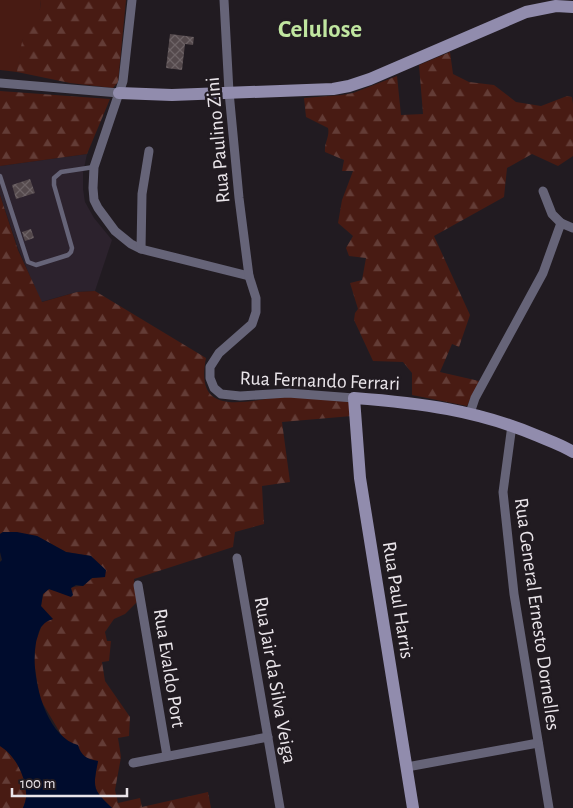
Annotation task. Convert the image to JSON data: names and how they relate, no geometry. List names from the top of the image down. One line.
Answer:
{"streets":{"street":["Rua Paulino Zini","Rua Fernando Ferrari","Rua Paul Harris","Rua General Ernesto Dornelles","Rua Evaldo Port","Rua Jair da Silva Veiga"]},"crossings":[["Rua Paulino Zini","Rua Fernando Ferrari"],["Rua Fernando Ferrari","Rua Paul Harris"],["Rua Fernando Ferrari","Rua General Ernesto Dornelles"]],"districts":["Celulose"],"scale_bar":"100 m"}
